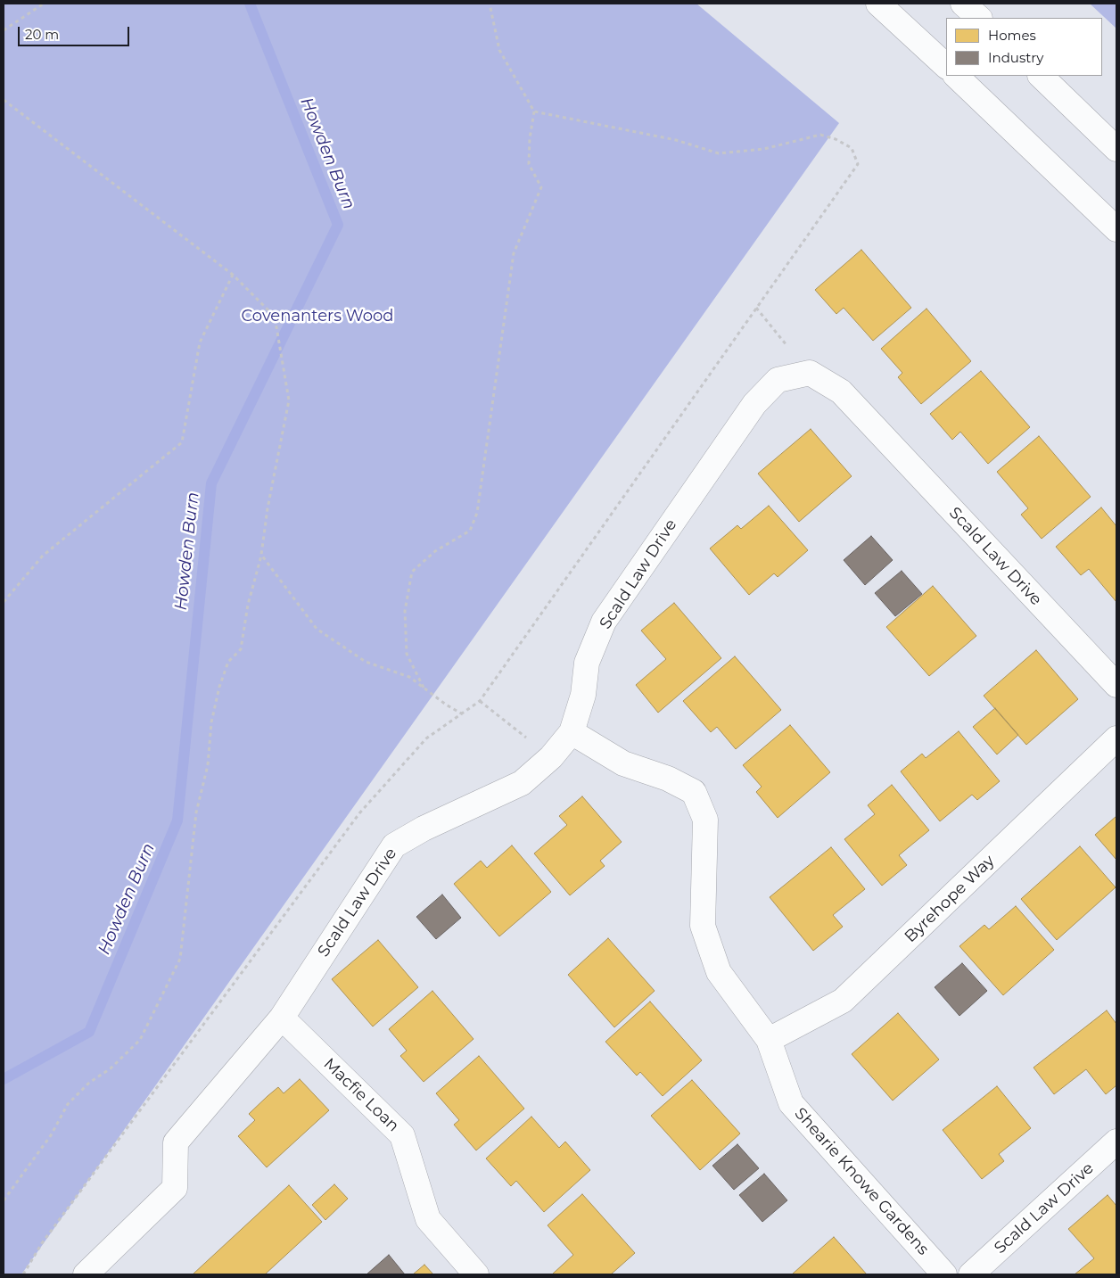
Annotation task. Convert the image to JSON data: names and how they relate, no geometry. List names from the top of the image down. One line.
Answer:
{"streets":{"main road":["Scald Law Drive","Byrehope Way","Macfie Loan","Shearie Knowe Gardens"]},"crossings":[["Scald Law Drive","Macfie Loan"],["Scald Law Drive","Shearie Knowe Gardens"],["Byrehope Way","Shearie Knowe Gardens"]],"water":["Howden Burn"],"parks":["Covenanters Wood"],"legend":["Homes","Industry"],"scale_bar":"20 m"}
